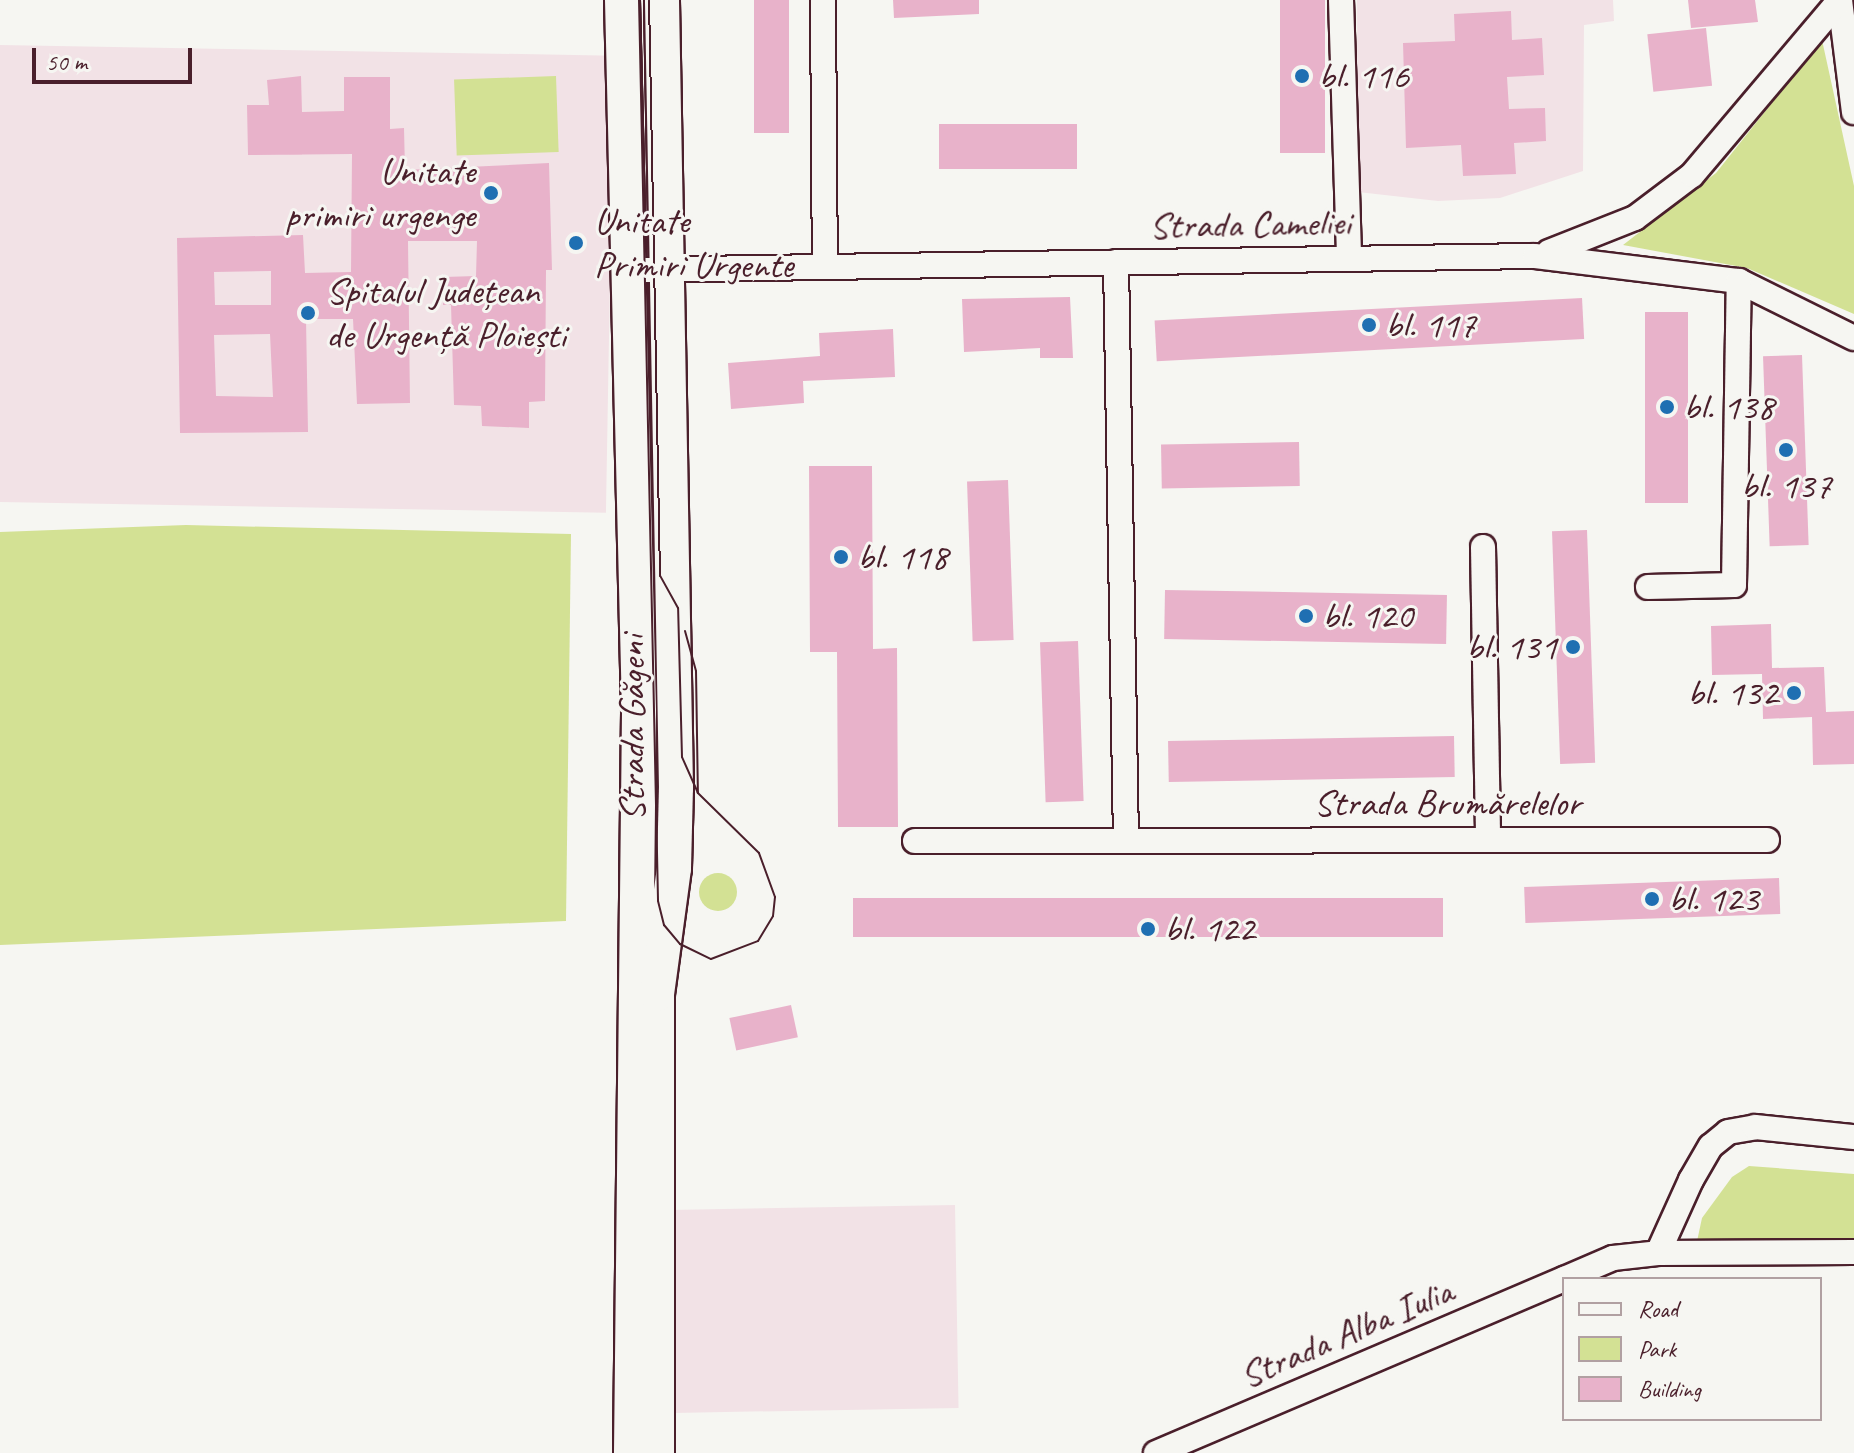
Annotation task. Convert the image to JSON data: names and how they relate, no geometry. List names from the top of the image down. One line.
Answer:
{"streets":{"main road":["Strada Găgeni"],"street":["Strada Cameliei","Strada Brumărelelor","Strada Alba Iulia"]},"crossings":[["Strada Cameliei","Strada Găgeni"]],"places":["bl. 116","Unitate primiri urgenge","Unitate Primiri Urgente","Spitalul Județean de Urgență Ploiești","bl. 117","bl. 138","bl. 137","bl. 118","bl. 120","bl. 131","bl. 132","bl. 123","bl. 122"],"legend":["Road","Park","Building"],"scale_bar":"50 m"}
